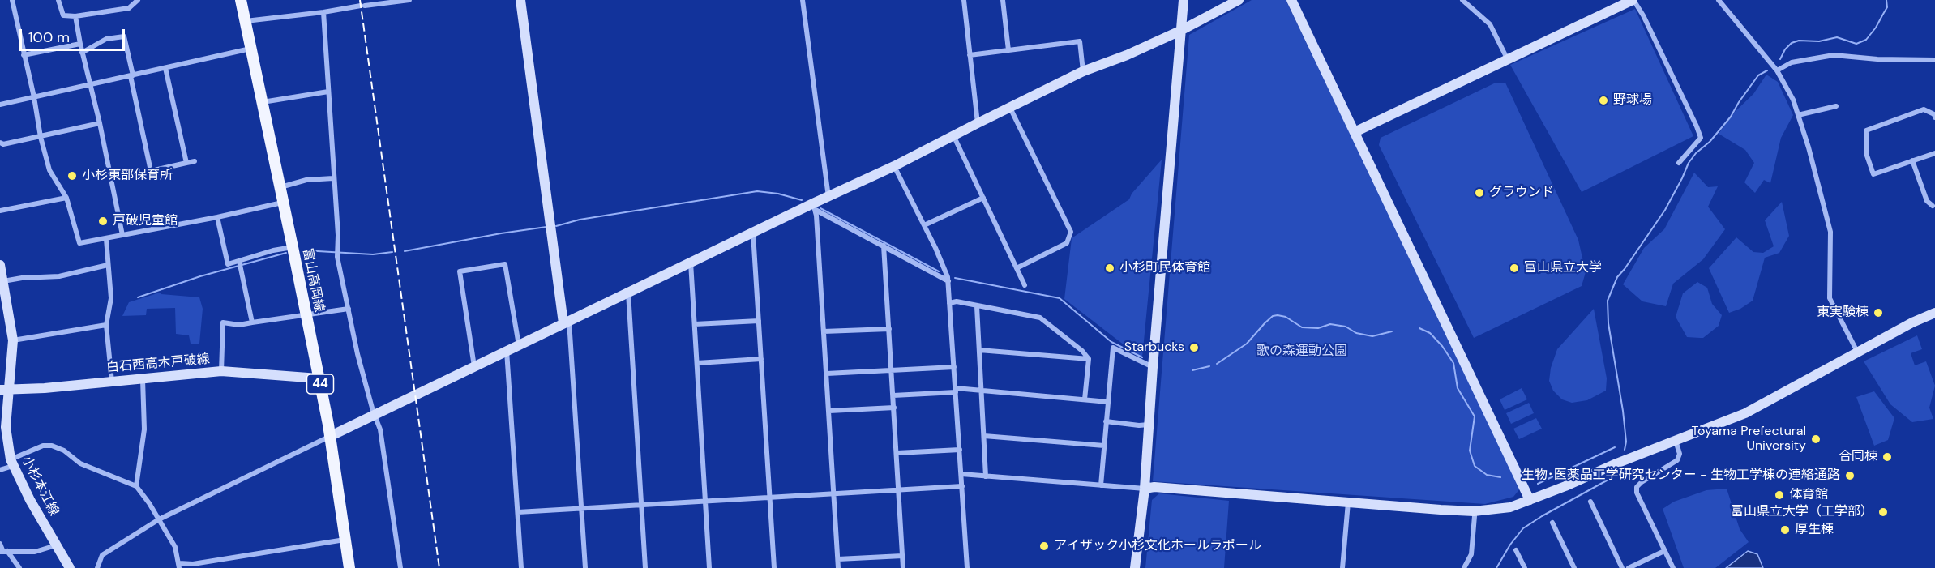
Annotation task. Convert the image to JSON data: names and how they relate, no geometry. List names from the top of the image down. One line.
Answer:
{"streets":{"main road":["富山高岡線","44"],"street":["白石西高木戸破線","小杉本江線"]},"crossings":[["富山高岡線","白石西高木戸破線"],["白石西高木戸破線","小杉本江線"]],"parks":["歌の森運動公園"],"places":["野球場","小杉東部保育所","グラウンド","戸破児童館","小杉町民体育館","富山県立大学","東実験棟","Starbucks","Toyama Prefectural University","合同棟","生物･医薬品工学研究センター - 生物工学棟の連絡通路","体育館","富山県立大学（工学部）","厚生棟","アイザック小杉文化ホールラポール"],"scale_bar":"100 m"}
